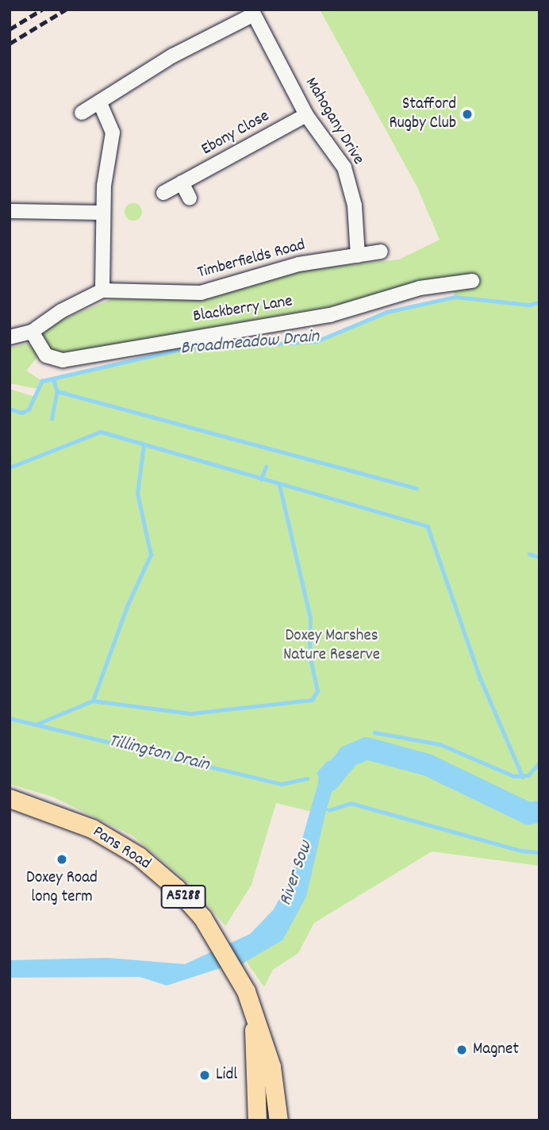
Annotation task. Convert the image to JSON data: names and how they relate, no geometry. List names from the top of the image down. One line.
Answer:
{"streets":{"main road":["Pans Road","A5288"],"street":["Mahogany Drive","Ebony Close","Timberfields Road","Blackberry Lane"]},"crossings":[["Mahogany Drive","Ebony Close"],["Mahogany Drive","Timberfields Road"],["Timberfields Road","Blackberry Lane"]],"water":["Broadmeadow Drain","Tillington Drain","River Sow"],"parks":["Doxey Marshes Nature Reserve"],"places":["Stafford Rugby Club","Doxey Road long term","Magnet","Lidl"]}
